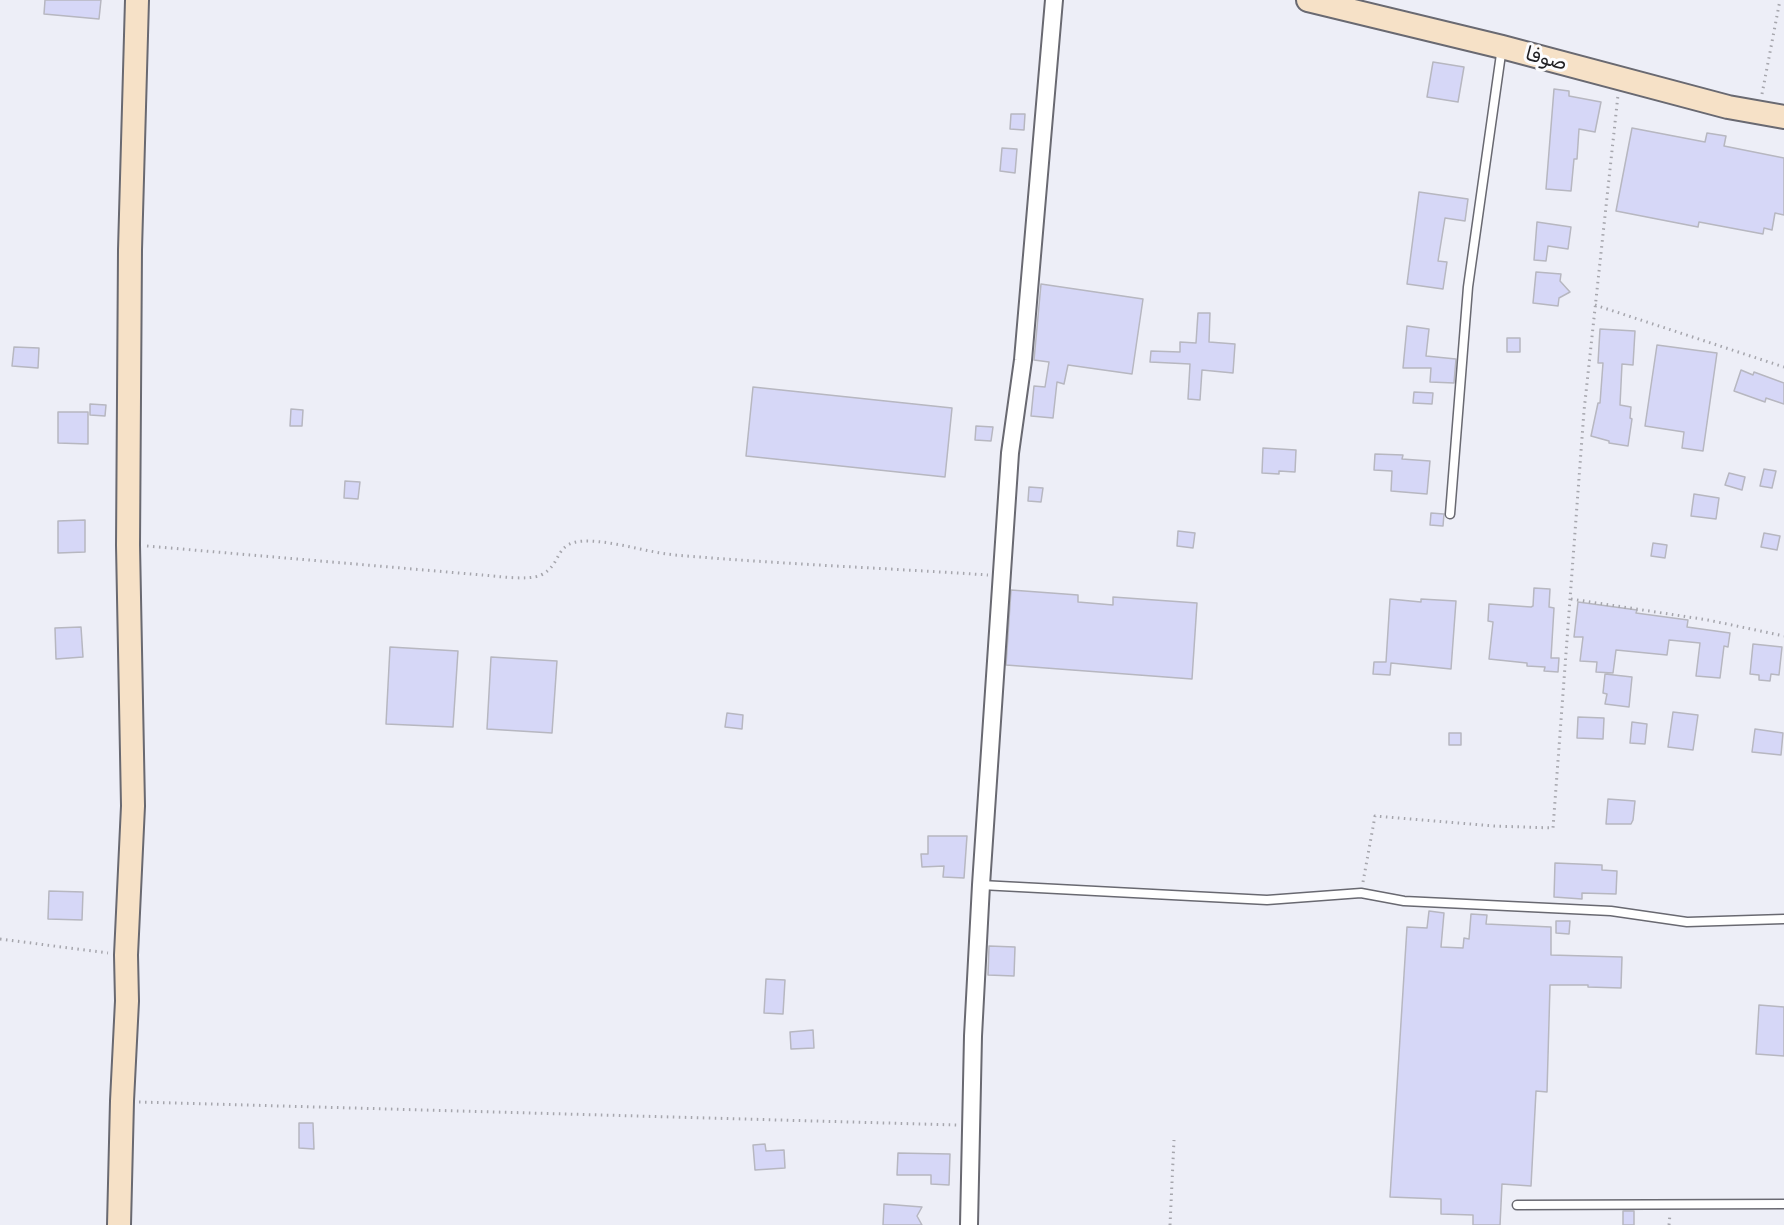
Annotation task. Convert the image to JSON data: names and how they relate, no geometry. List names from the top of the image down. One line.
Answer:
{"streets":{"street":["صوفا"]}}
